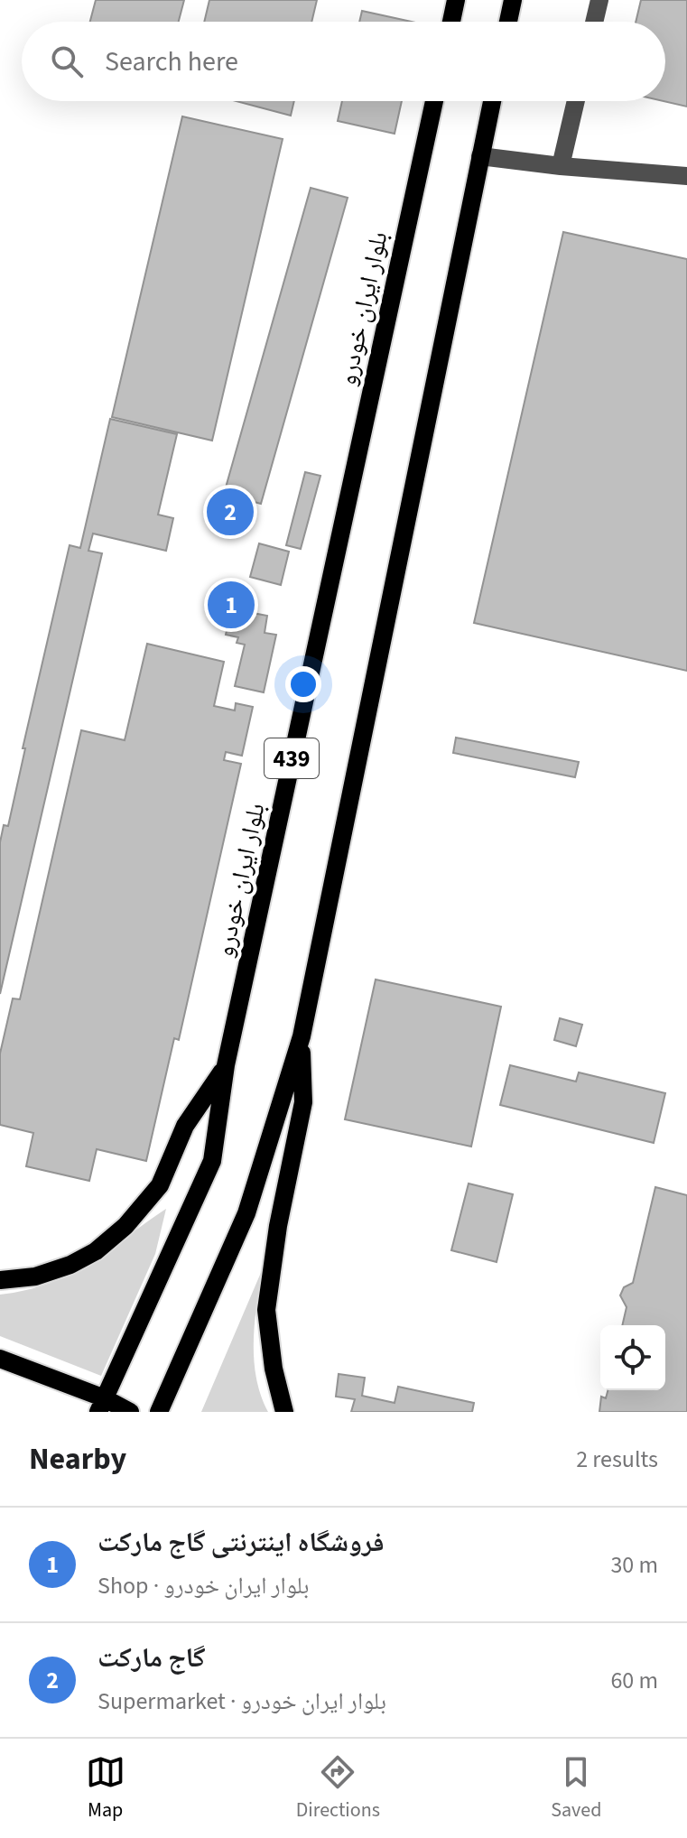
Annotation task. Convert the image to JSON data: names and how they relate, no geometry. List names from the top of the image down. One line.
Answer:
{"streets":{"main road":["بلوار ایران خودرو","439"]},"page":{"search":"Search here","pins":["2","1"],"heading":["Nearby","2 results"],"list":[{"mark":"1","name":"فروشگاه اینترنتی گاج مارکت","note":"Shop · بلوار ایران خودرو","value":"30 m"},{"mark":"2","name":"گاج مارکت","note":"Supermarket · بلوار ایران خودرو","value":"60 m"}],"nav":["Map","Directions","Saved"]}}
